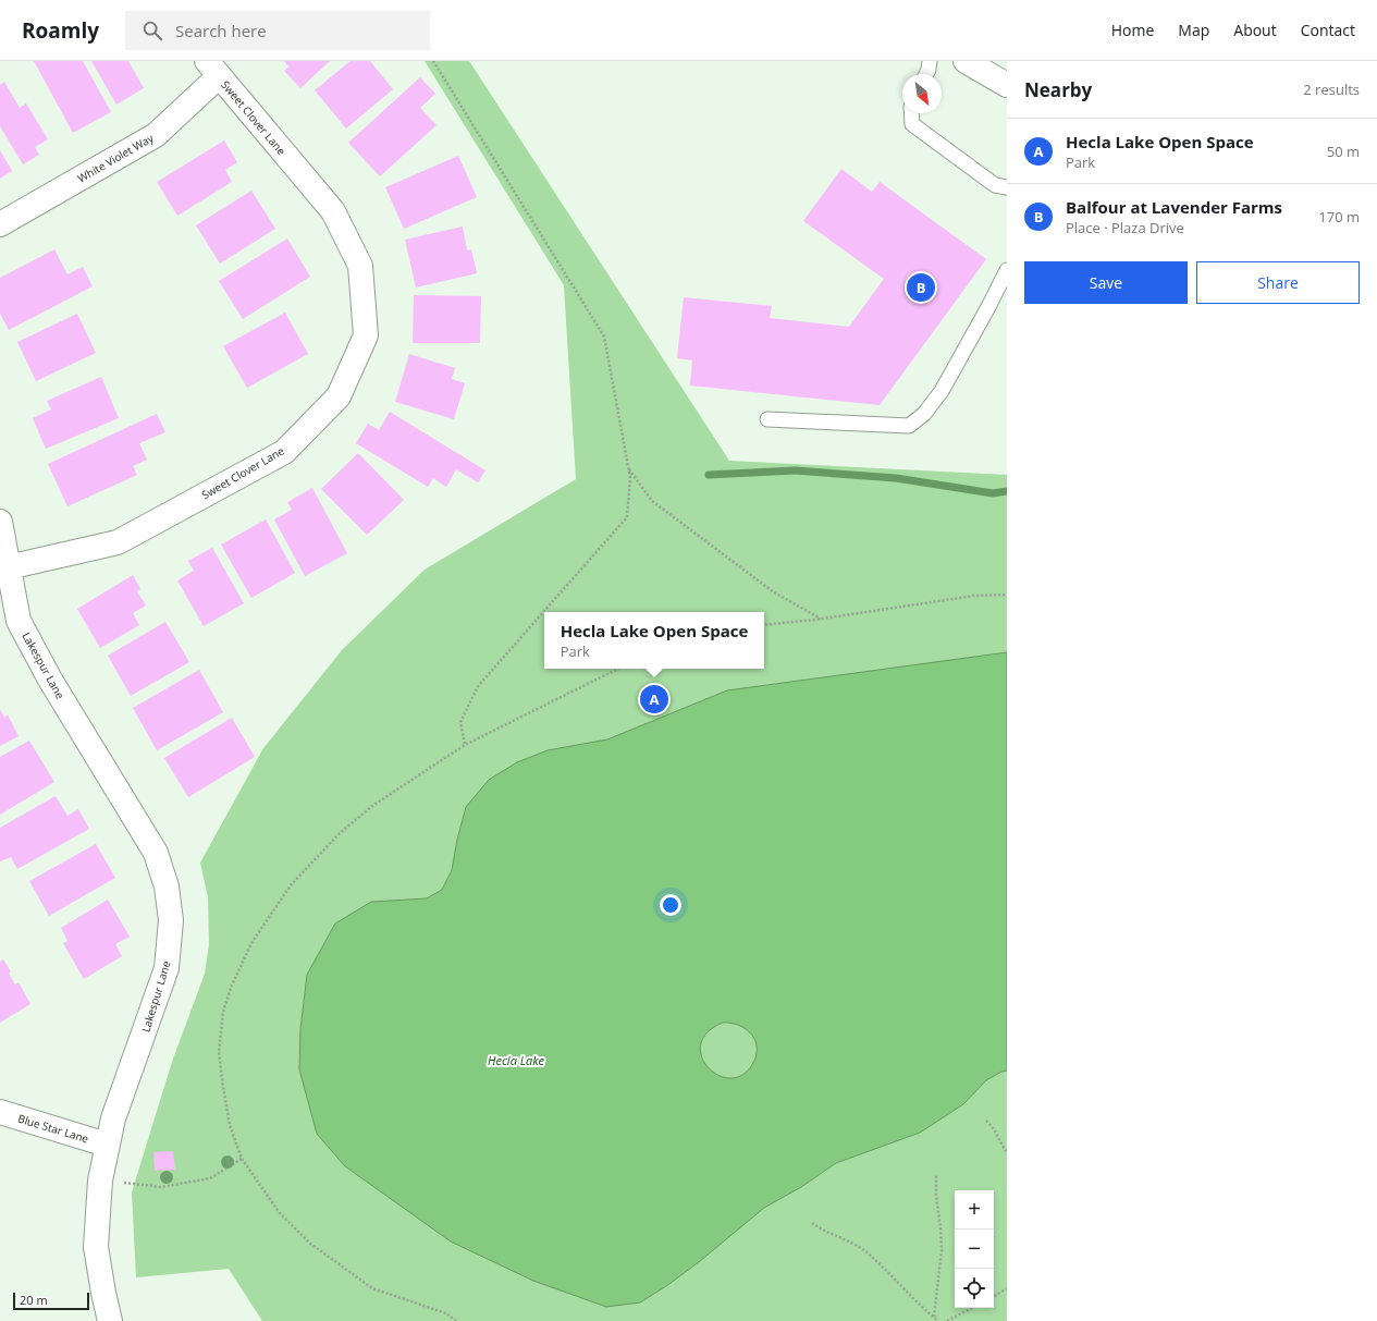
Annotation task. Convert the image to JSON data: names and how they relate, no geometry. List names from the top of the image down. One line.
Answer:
{"streets":{"street":["Sweet Clover Lane","White Violet Way","Lakespur Lane","Blue Star Lane"]},"crossings":[["Sweet Clover Lane","White Violet Way"],["Sweet Clover Lane","Lakespur Lane"],["Lakespur Lane","Blue Star Lane"]],"water":["Hecla Lake"],"scale_bar":"20 m","north":"bottom right","page":{"header":"Roamly","search":"Search here","nav":["Home","Map","About","Contact"],"heading":["Nearby","2 results"],"list":[{"mark":"A","name":"Hecla Lake Open Space","note":"Park","value":"50 m"},{"mark":"B","name":"Balfour at Lavender Farms","note":"Place · Plaza Drive","value":"170 m"}],"buttons":["Save","Share"],"pins":["B","A"],"popup":["Hecla Lake Open Space","Park"],"map_buttons":["+","−"],"scale":"20 m"}}
